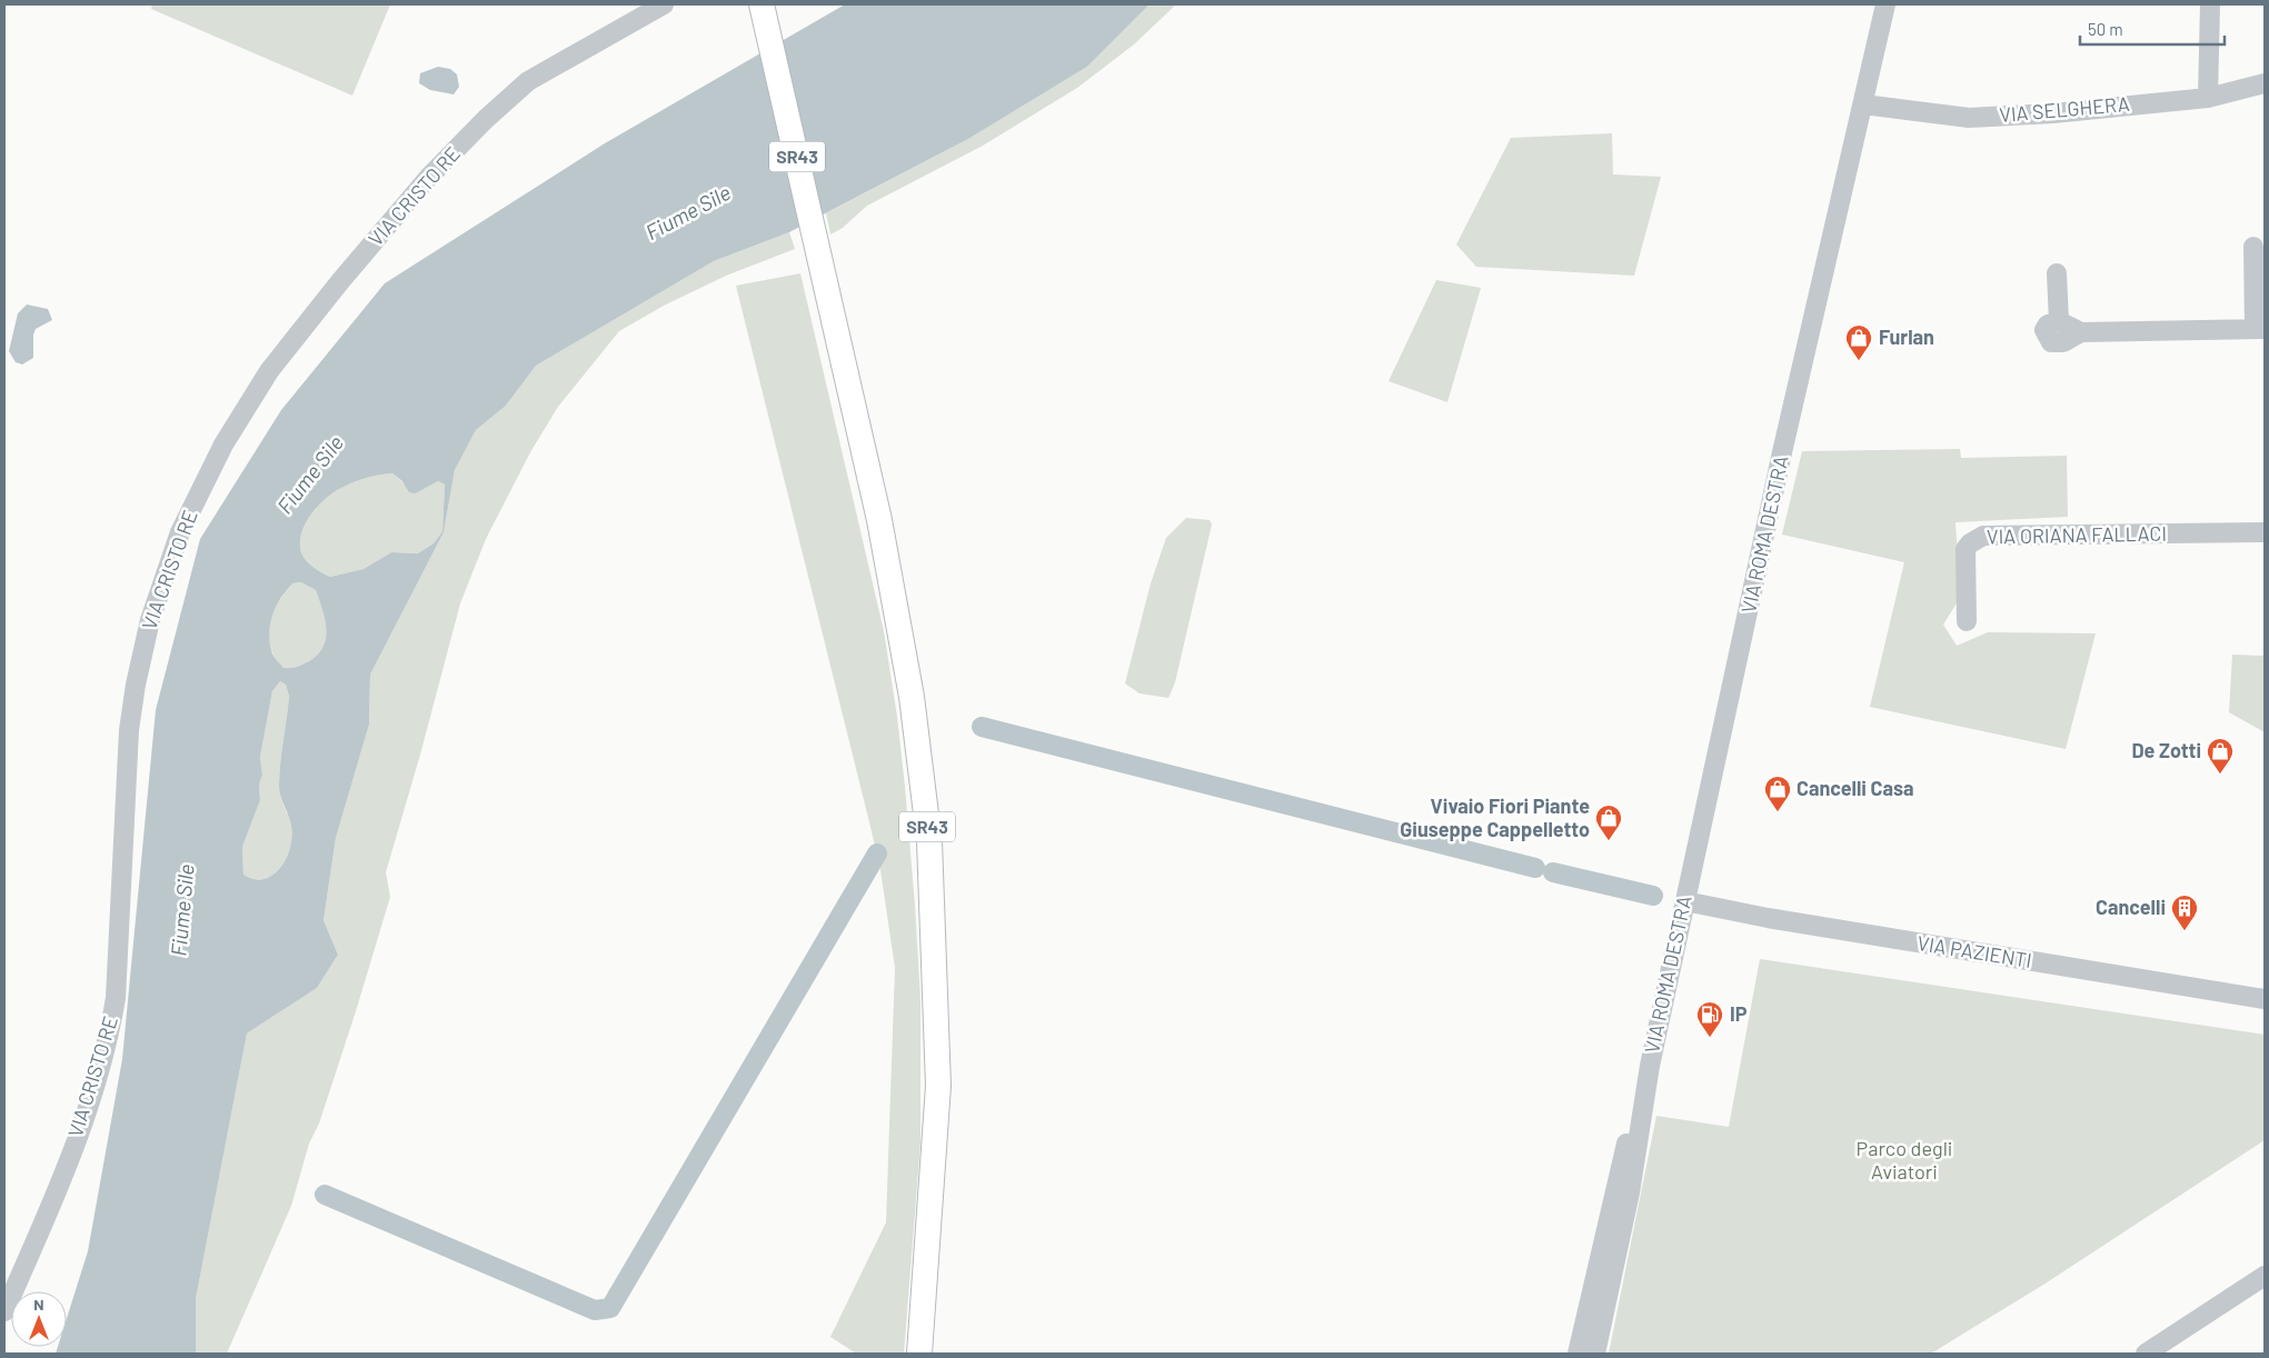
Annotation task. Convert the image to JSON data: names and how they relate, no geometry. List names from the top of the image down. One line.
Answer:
{"streets":{"main road":["SR43"],"street":["VIA SELGHERA","VIA CRISTO RE","VIA ROMA DESTRA","VIA ORIANA FALLACI","VIA PAZIENTI"]},"crossings":[["VIA SELGHERA","VIA ROMA DESTRA"],["VIA ROMA DESTRA","VIA PAZIENTI"]],"water":["Fiume Sile"],"parks":["Parco degli Aviatori"],"places":{"shop":["Furlan","De Zotti","Cancelli Casa","Vivaio Fiori Piante Giuseppe Cappelletto"],"building":["Cancelli"],"fuel station":["IP"]},"scale_bar":"50 m","north":"top"}
